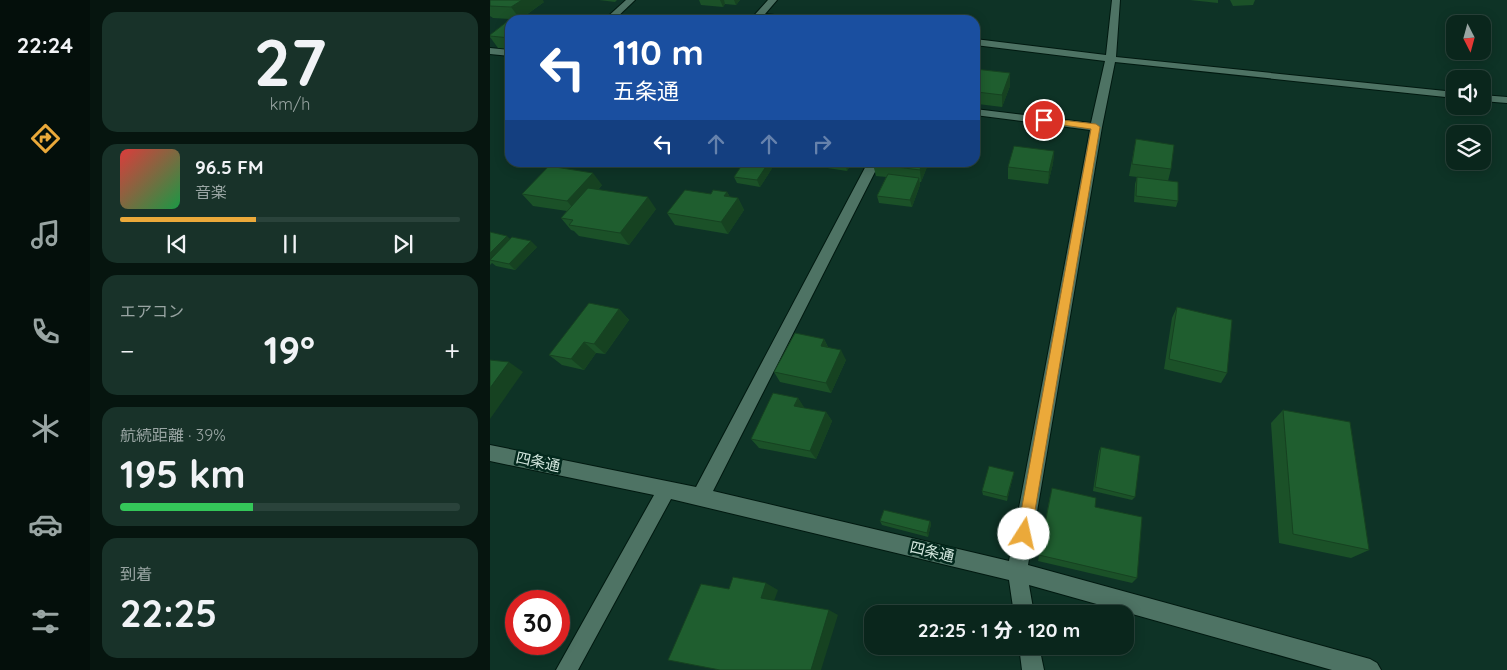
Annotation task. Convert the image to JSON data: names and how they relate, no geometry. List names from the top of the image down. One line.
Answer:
{"streets":{"street":["四条通"]},"north":"bottom","page":{"tabs":"22:24","tile":[["27","km/h"],"エアコン",["航続距離 · 39%","195 km"],["到着","22:25"]],"turn":["110 m","五条通"],"song":["96.5 FM","音楽"],"heat":["−","19°","+"],"limit":"30","trip":"22:25 · 1 分 · 120 m"}}
